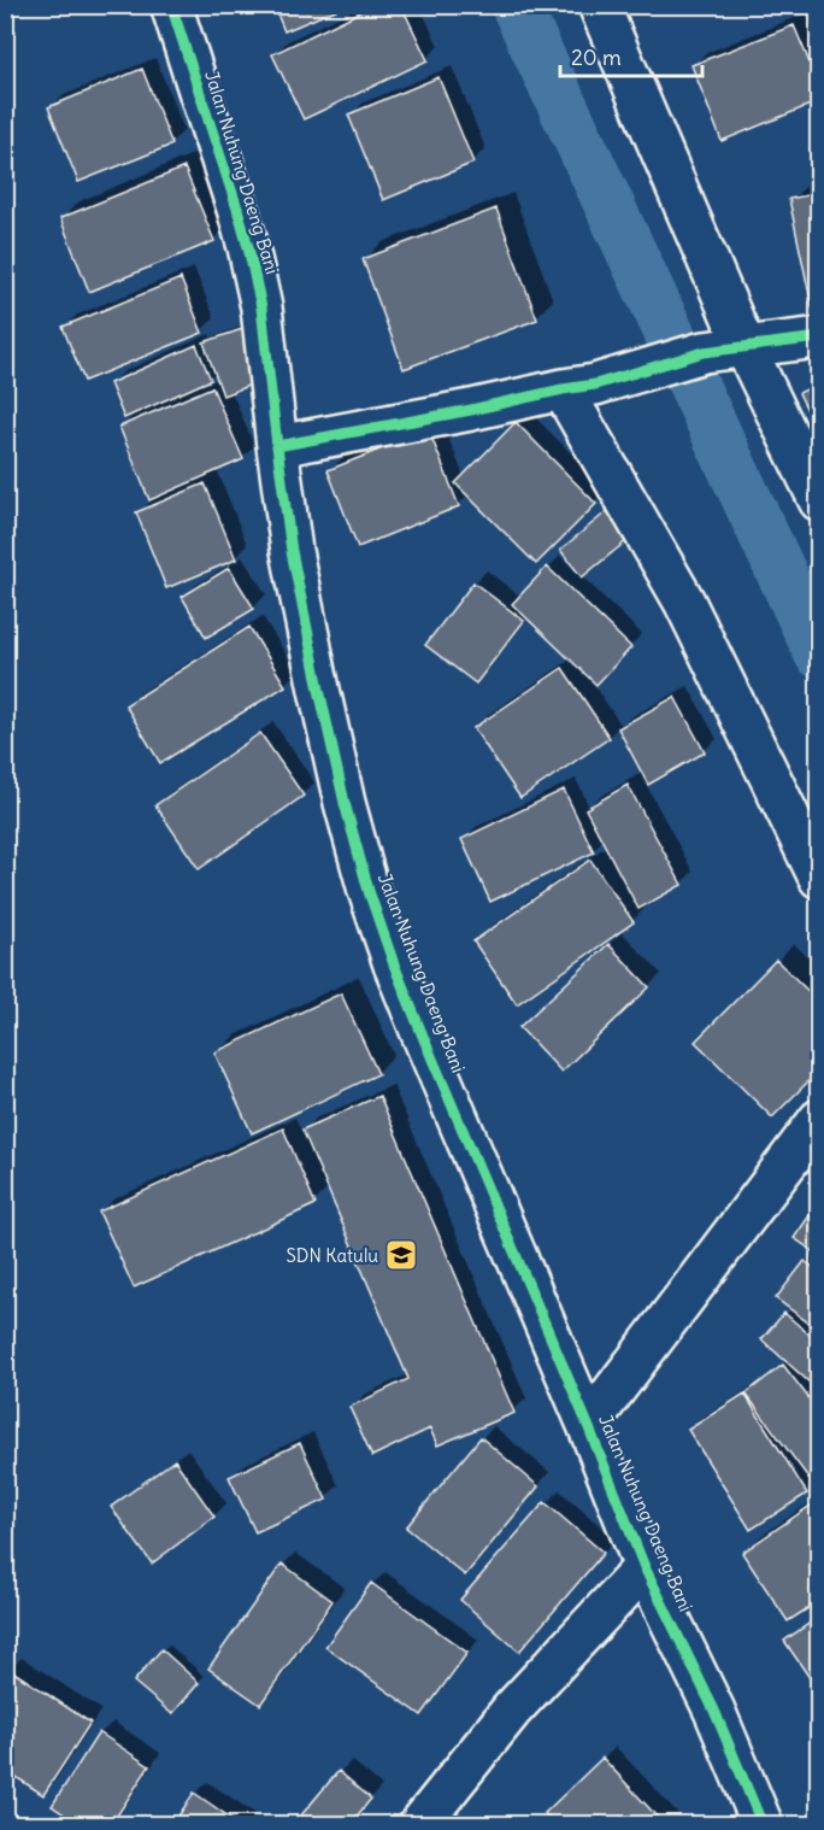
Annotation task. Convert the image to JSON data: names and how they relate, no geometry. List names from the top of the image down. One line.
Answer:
{"streets":{"street":["Jalan Nuhung Daeng Bani"]},"places":{"school or university":["SDN Katulu"]},"scale_bar":"20 m"}
